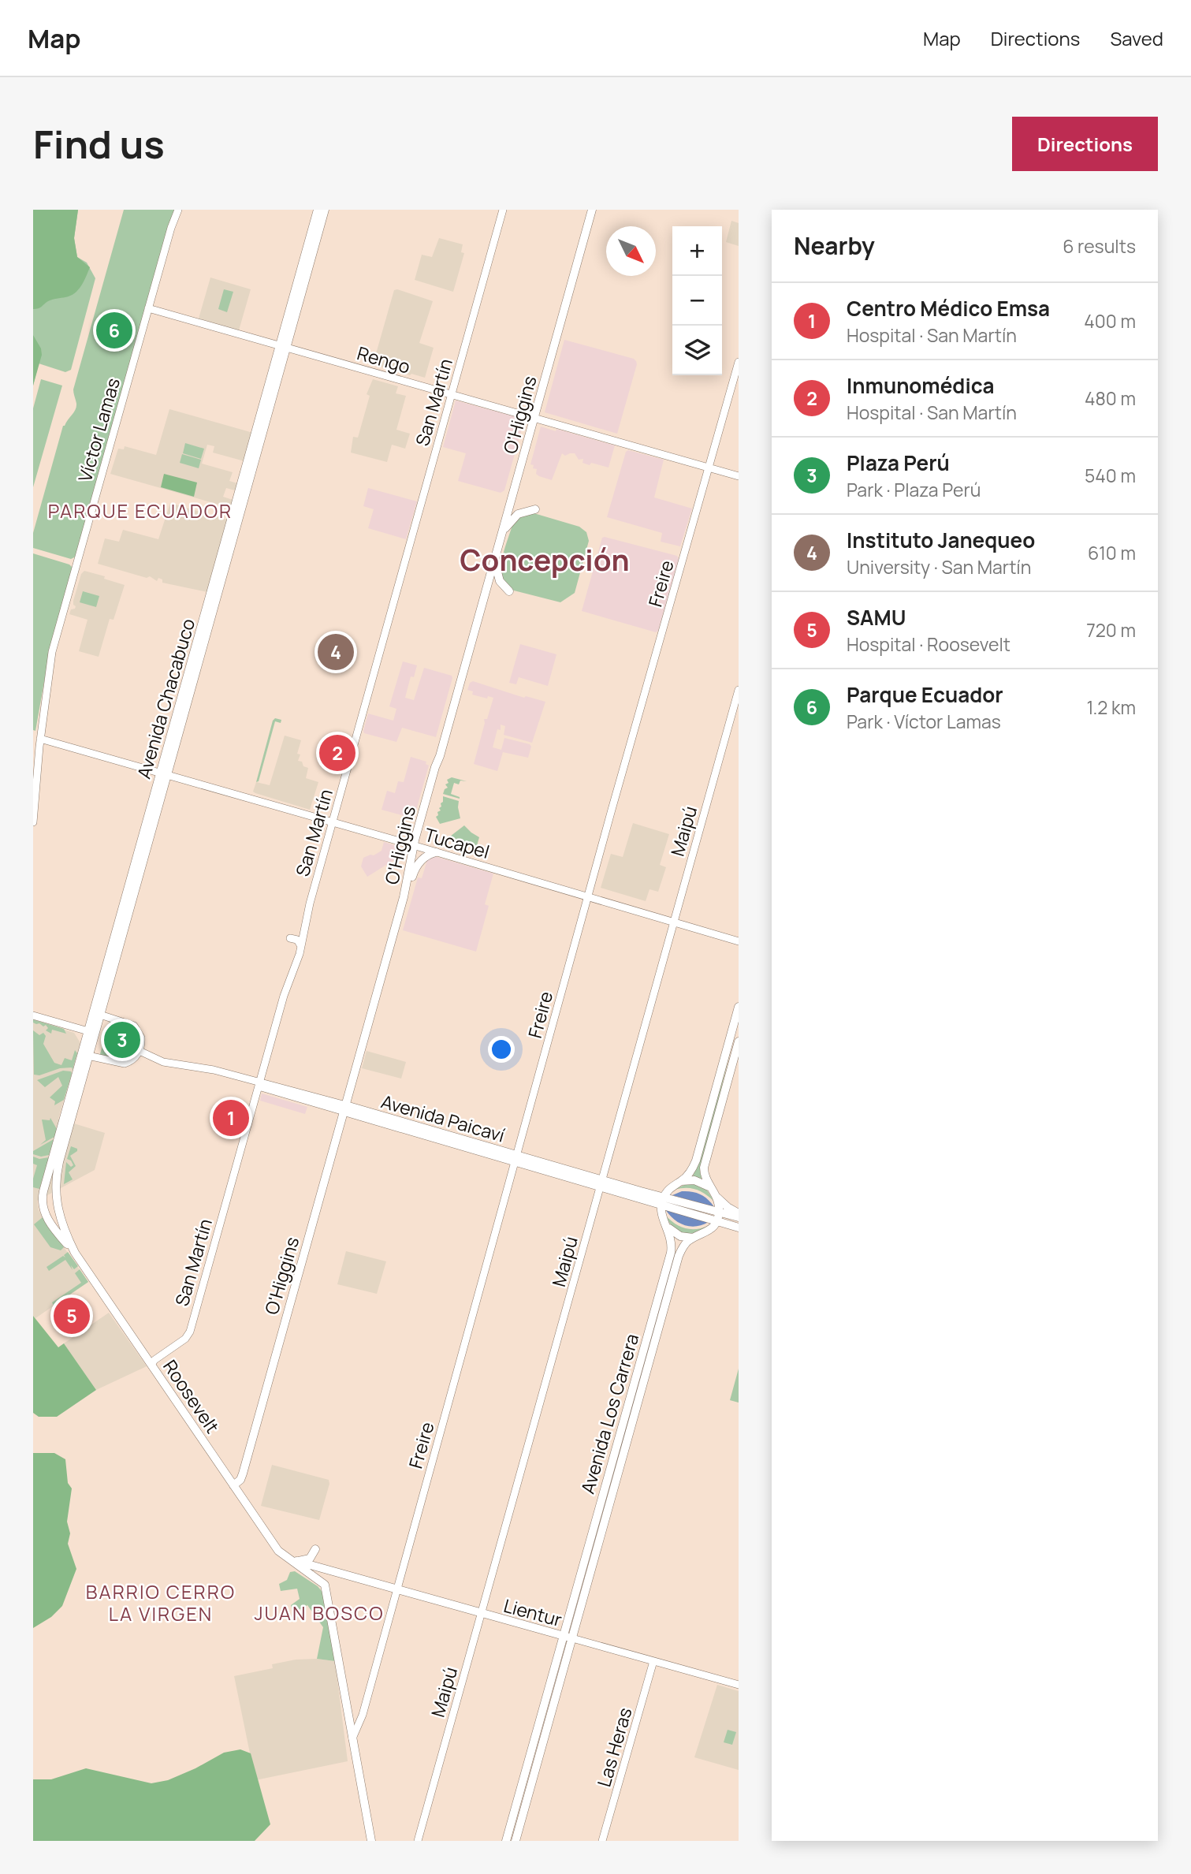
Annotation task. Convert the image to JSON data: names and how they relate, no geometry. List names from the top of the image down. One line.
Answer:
{"streets":{"main road":["Rengo","San Martín","O'Higgins","Víctor Lamas","Freire","Avenida Chacabuco","Maipú","Tucapel","Avenida Paicaví","Roosevelt","Avenida Los Carrera","Lientur","Las Heras"]},"crossings":[["Rengo","San Martín"],["Rengo","O'Higgins"],["Rengo","Víctor Lamas"],["Rengo","Freire"],["Rengo","Avenida Chacabuco"],["San Martín","Tucapel"],["San Martín","Avenida Paicaví"],["San Martín","Roosevelt"],["O'Higgins","Tucapel"],["O'Higgins","Avenida Paicaví"],["O'Higgins","Roosevelt"],["Víctor Lamas","Tucapel"],["Freire","Tucapel"],["Freire","Avenida Paicaví"],["Freire","Roosevelt"],["Freire","Lientur"],["Avenida Chacabuco","Tucapel"],["Avenida Chacabuco","Roosevelt"],["Maipú","Tucapel"],["Maipú","Avenida Paicaví"],["Maipú","Lientur"],["Avenida Paicaví","Avenida Los Carrera"],["Roosevelt","Lientur"],["Avenida Los Carrera","Lientur"],["Lientur","Las Heras"]],"districts":["PARQUE ECUADOR","Concepción","BARRIO CERRO LA VIRGEN","JUAN BOSCO"],"north":"bottom right","page":{"header":"Map","nav":["Map","Directions","Saved"],"buttons":"Directions","title":"Find us","heading":["Nearby","6 results"],"map_buttons":["+","−"],"list":[{"mark":"1","name":"Centro Médico Emsa","note":"Hospital · San Martín","value":"400 m"},{"mark":"2","name":"Inmunomédica","note":"Hospital · San Martín","value":"480 m"},{"mark":"3","name":"Plaza Perú","note":"Park · Plaza Perú","value":"540 m"},{"mark":"4","name":"Instituto Janequeo","note":"University · San Martín","value":"610 m"},{"mark":"5","name":"SAMU","note":"Hospital · Roosevelt","value":"720 m"},{"mark":"6","name":"Parque Ecuador","note":"Park · Víctor Lamas","value":"1.2 km"}],"pins":["6","4","2","3","1","5"]}}
